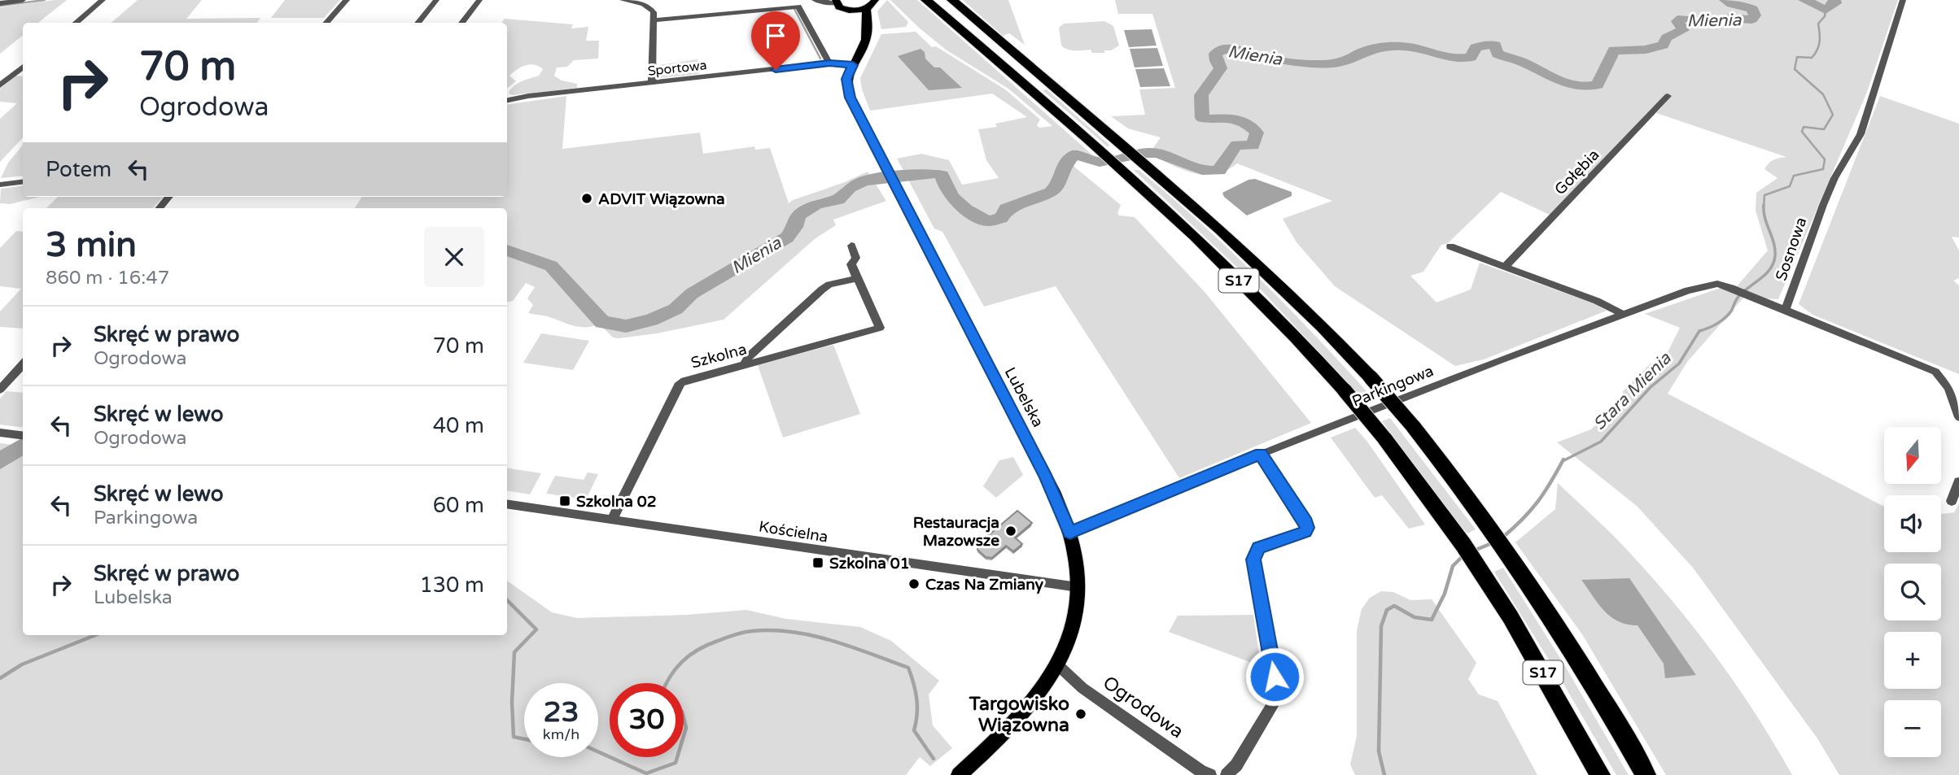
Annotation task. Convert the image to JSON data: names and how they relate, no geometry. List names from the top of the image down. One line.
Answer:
{"streets":{"highway":["S17"],"main road":["Lubelska"],"street":["Sportowa","Gołębia","Sosnowa","Szkolna","Parkingowa","Kościelna","Ogrodowa"]},"crossings":[["Sportowa","Lubelska"],["Sosnowa","Parkingowa"],["Szkolna","Kościelna"],["Parkingowa","Lubelska"],["Lubelska","Kościelna"],["Lubelska","Ogrodowa"]],"water":["Mienia","Stara Mienia"],"places":{"other":["ADVIT Wiązowna","Restauracja Mazowsze","Czas Na Zmiany","Targowisko Wiązowna"],"transit":["Szkolna 02","Szkolna 01"]},"north":"bottom","page":{"turn":["70 m","Ogrodowa"],"then":"Potem","heading":["3 min","860 m · 16:47"],"list":[{"name":"Skręć w prawo","note":"Ogrodowa","value":"70 m"},{"name":"Skręć w lewo","note":"Ogrodowa","value":"40 m"},{"name":"Skręć w lewo","note":"Parkingowa","value":"60 m"},{"name":"Skręć w prawo","note":"Lubelska","value":"130 m"}],"map_buttons":["+","−"],"speed":"23 km/h","limit":"30"}}
